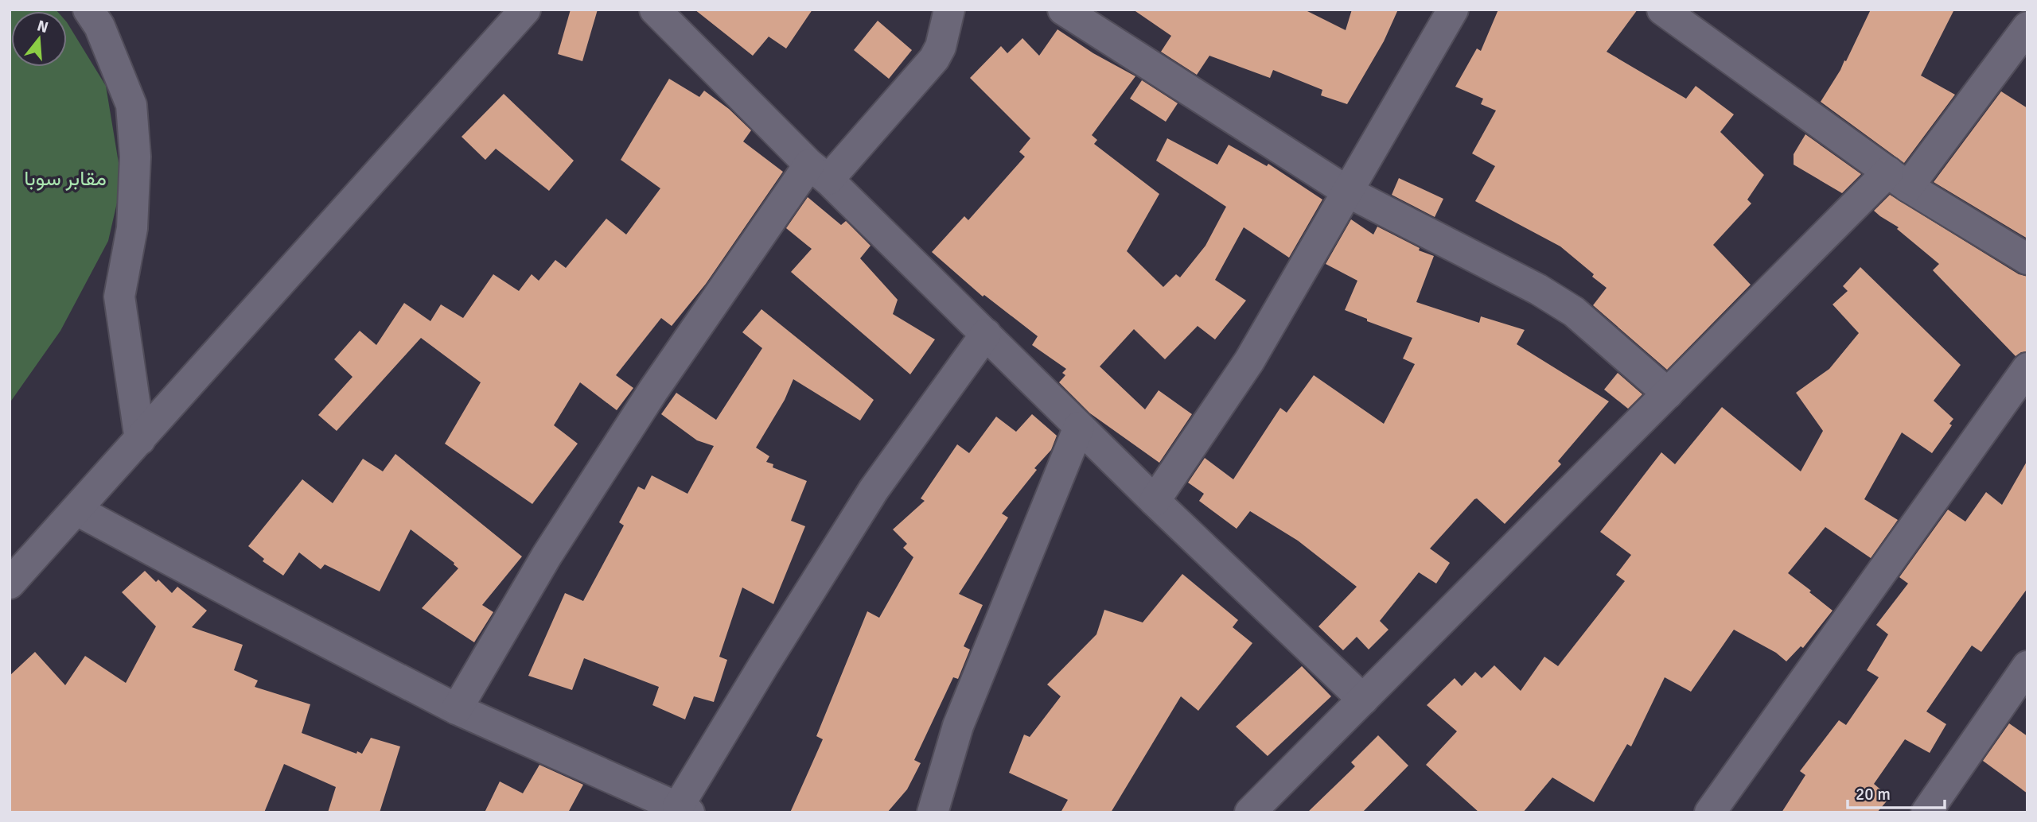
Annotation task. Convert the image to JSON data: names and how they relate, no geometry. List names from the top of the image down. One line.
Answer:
{"parks":["مقابر سوبا"],"scale_bar":"20 m","north":"top"}
